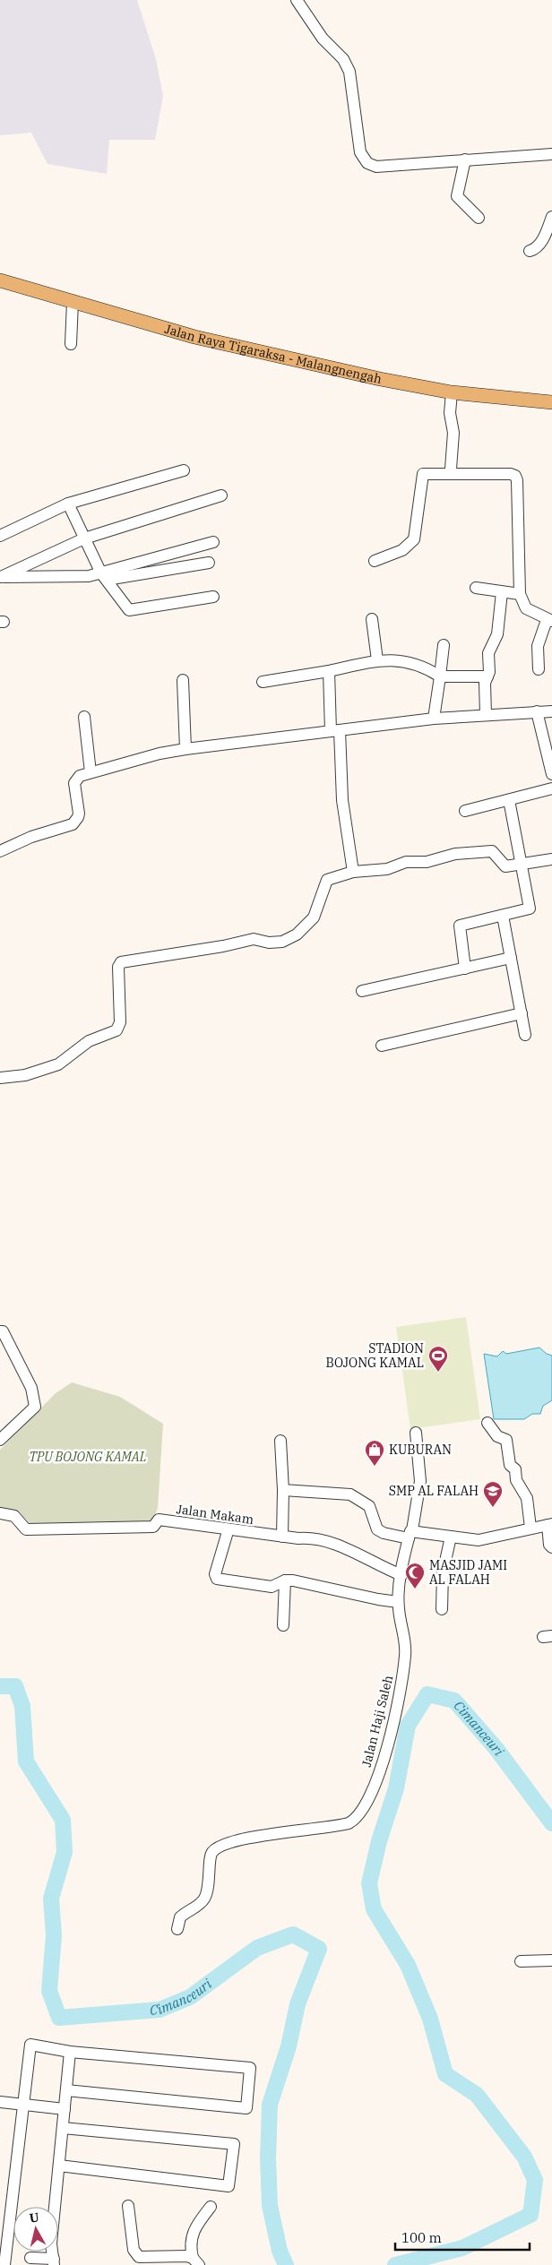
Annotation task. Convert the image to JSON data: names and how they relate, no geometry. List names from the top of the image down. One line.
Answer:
{"streets":{"main road":["Jalan Raya Tigaraksa - Malangnengah"],"street":["Jalan Makam","Jalan Haji Saleh"]},"crossings":[["Jalan Makam","Jalan Haji Saleh"]],"water":["Cimanceuri"],"parks":["TPU BOJONG KAMAL"],"places":{"sports":["STADION BOJONG KAMAL"],"shop":["KUBURAN"],"school or university":["SMP AL FALAH"],"mosque":["MASJID JAMI AL FALAH"]},"scale_bar":"100 m","north":"top"}
